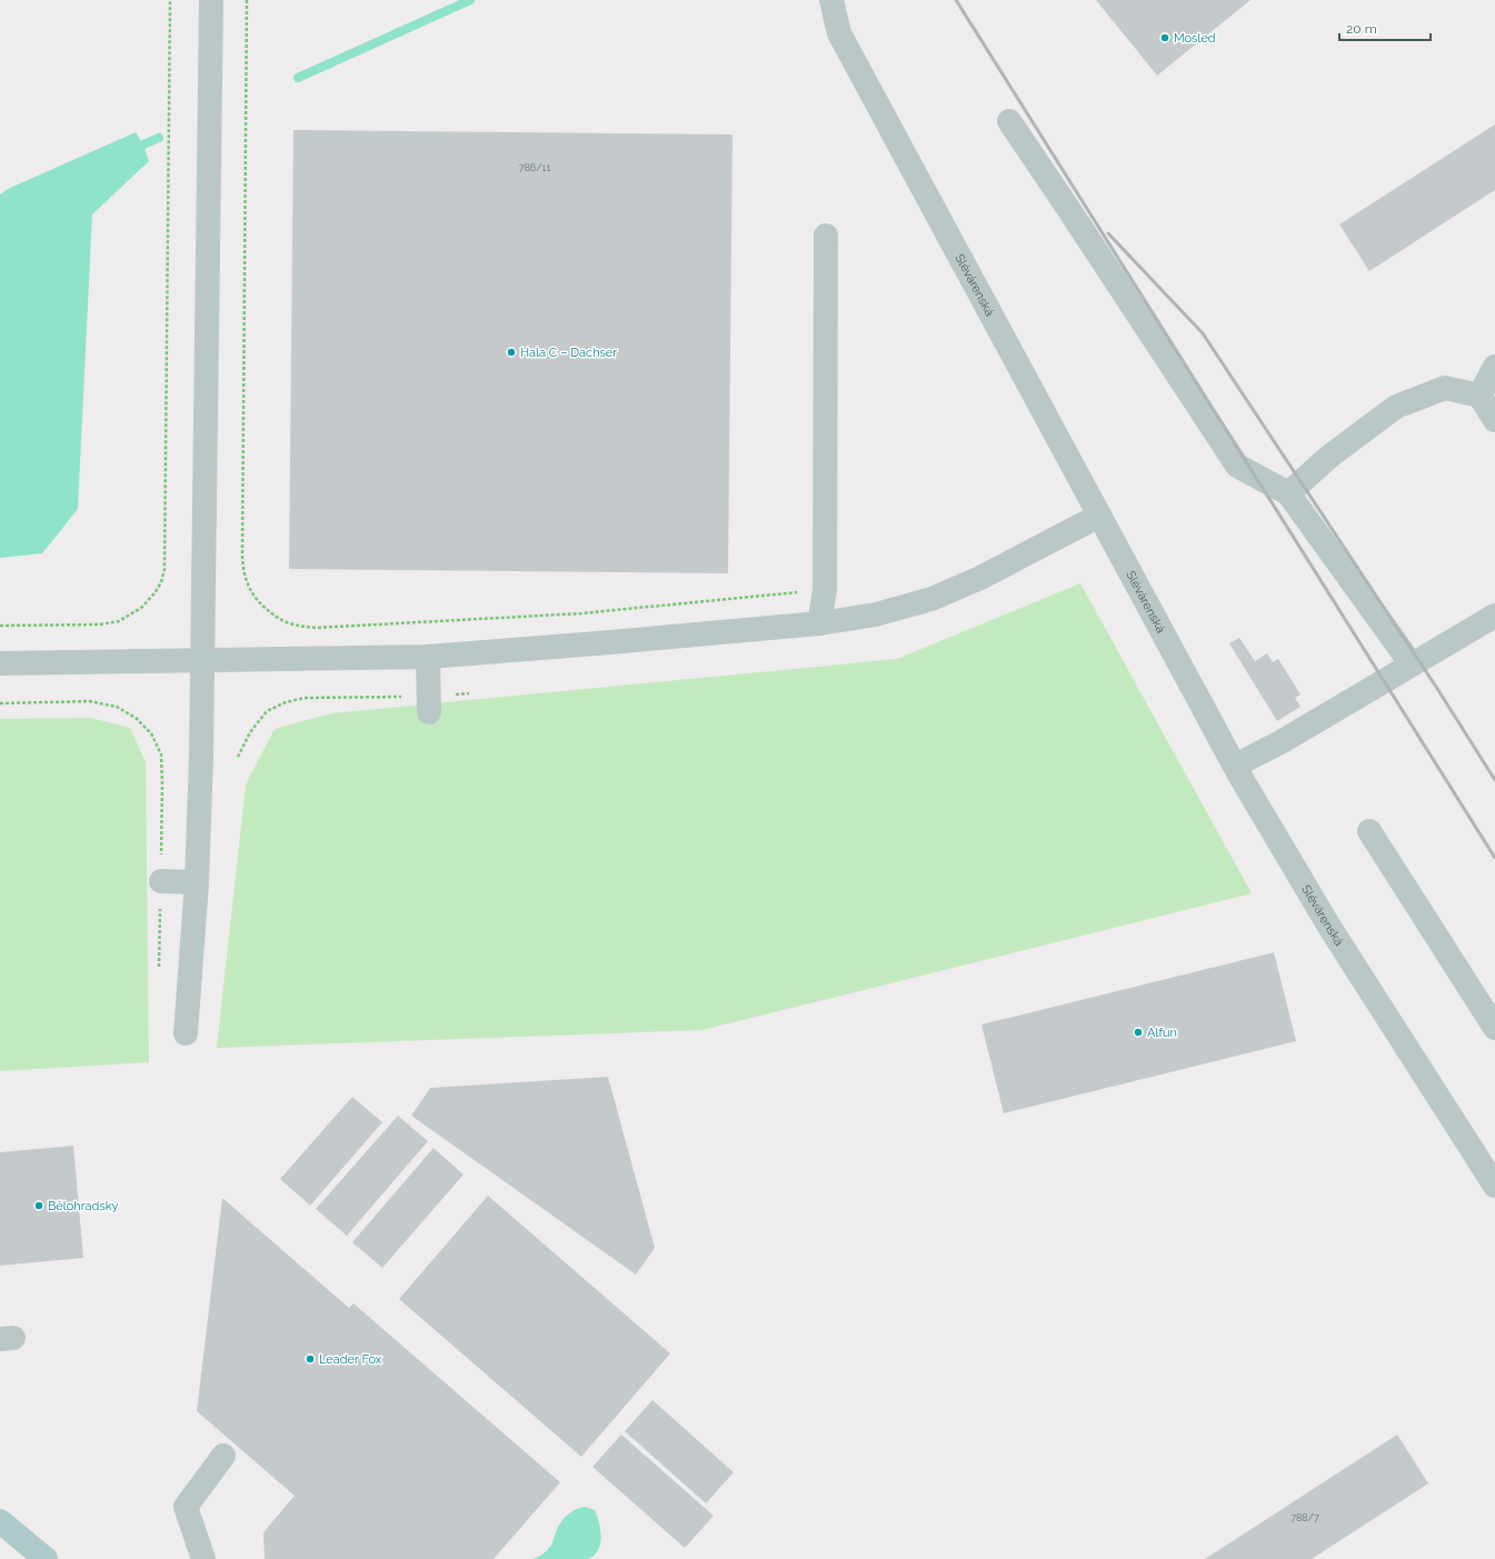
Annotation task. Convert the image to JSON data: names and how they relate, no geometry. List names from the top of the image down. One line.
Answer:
{"streets":{"street":["Slévárenská"]},"places":["Mosled","Hala C – Dachser","Alfun","Bělohradský","Leader Fox"],"house_numbers":["786/11","788/7"],"scale_bar":"20 m"}
